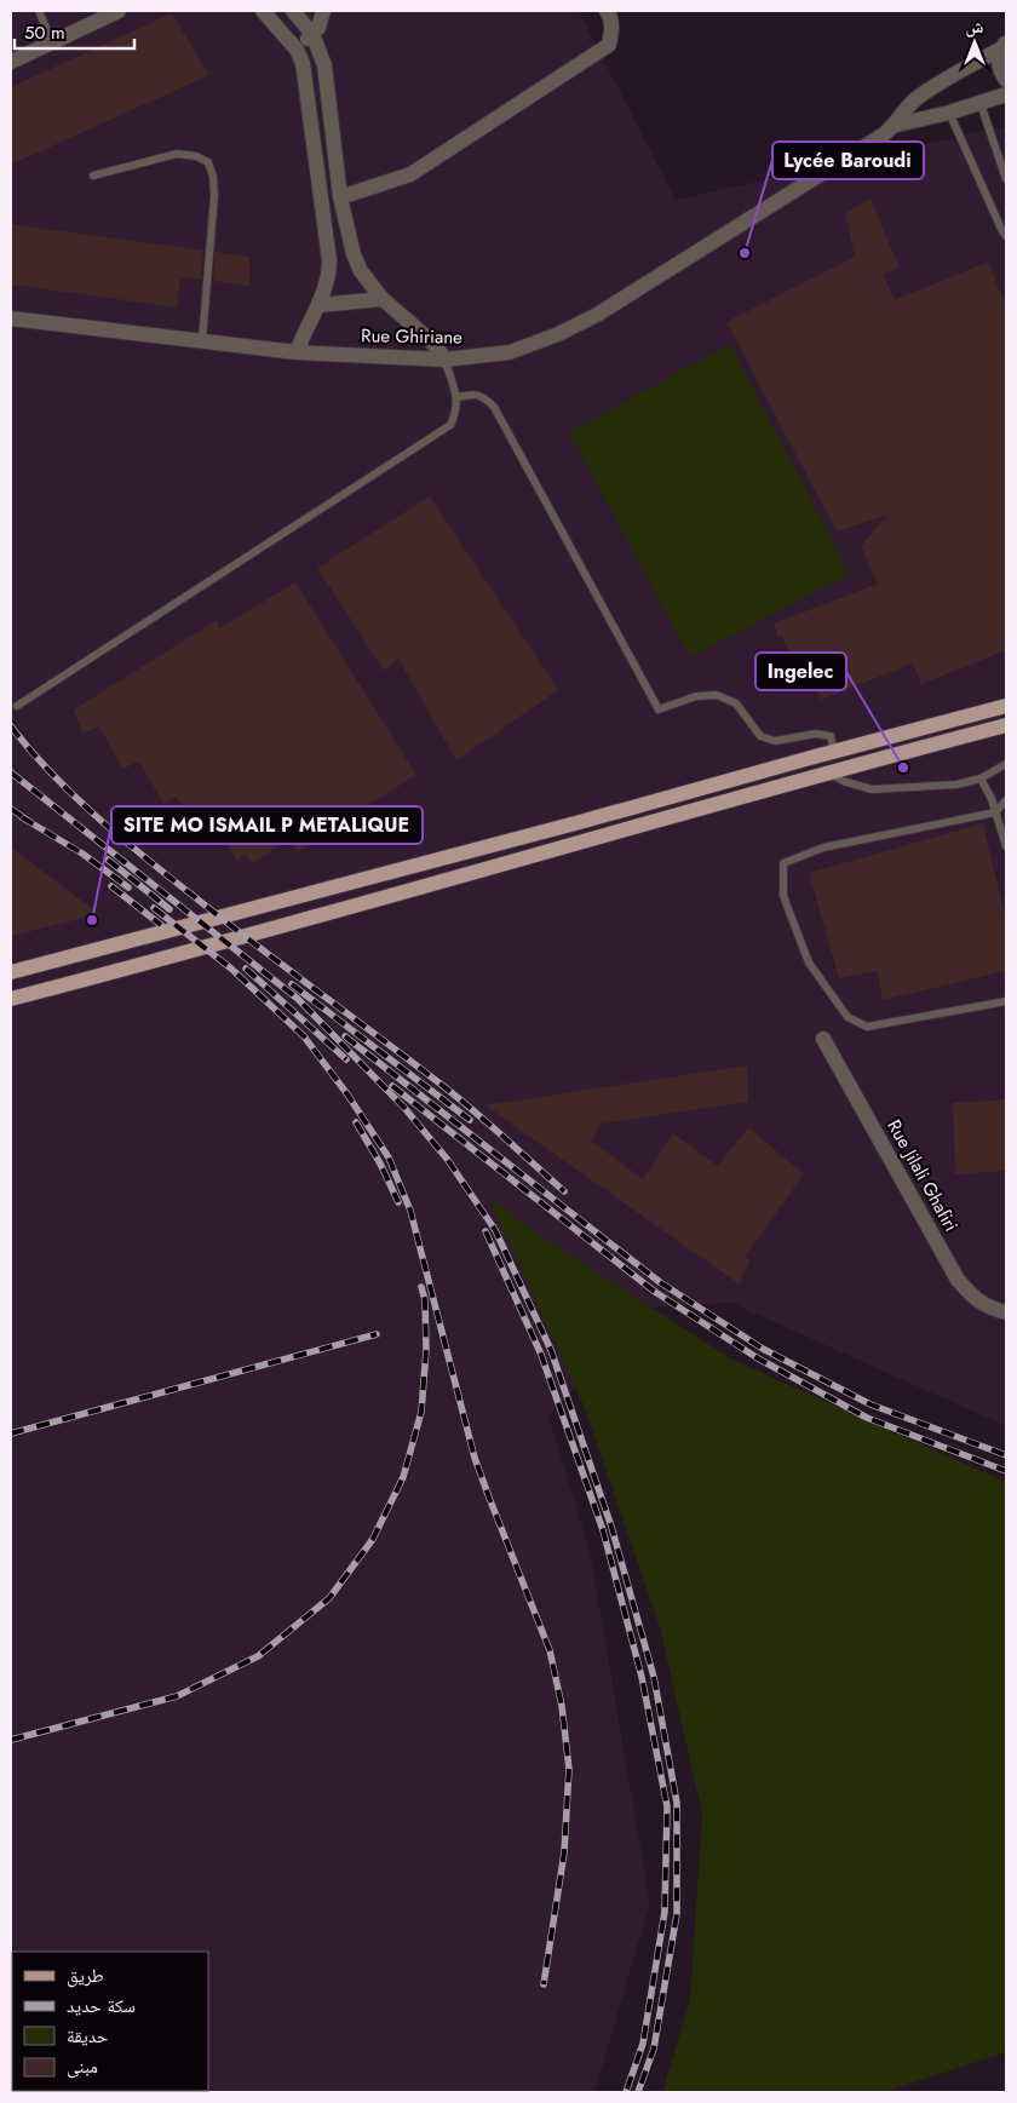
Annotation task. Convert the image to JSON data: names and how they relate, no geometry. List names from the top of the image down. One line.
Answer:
{"streets":{"street":["Rue Ghiriane","Rue Jilali Ghafiri"]},"places":["Lycée Baroudi","Ingelec","SITE MO ISMAIL P METALIQUE"],"legend":["طريق","سكة حديد","حديقة","مبنى"],"scale_bar":"50 m","north":"top"}
